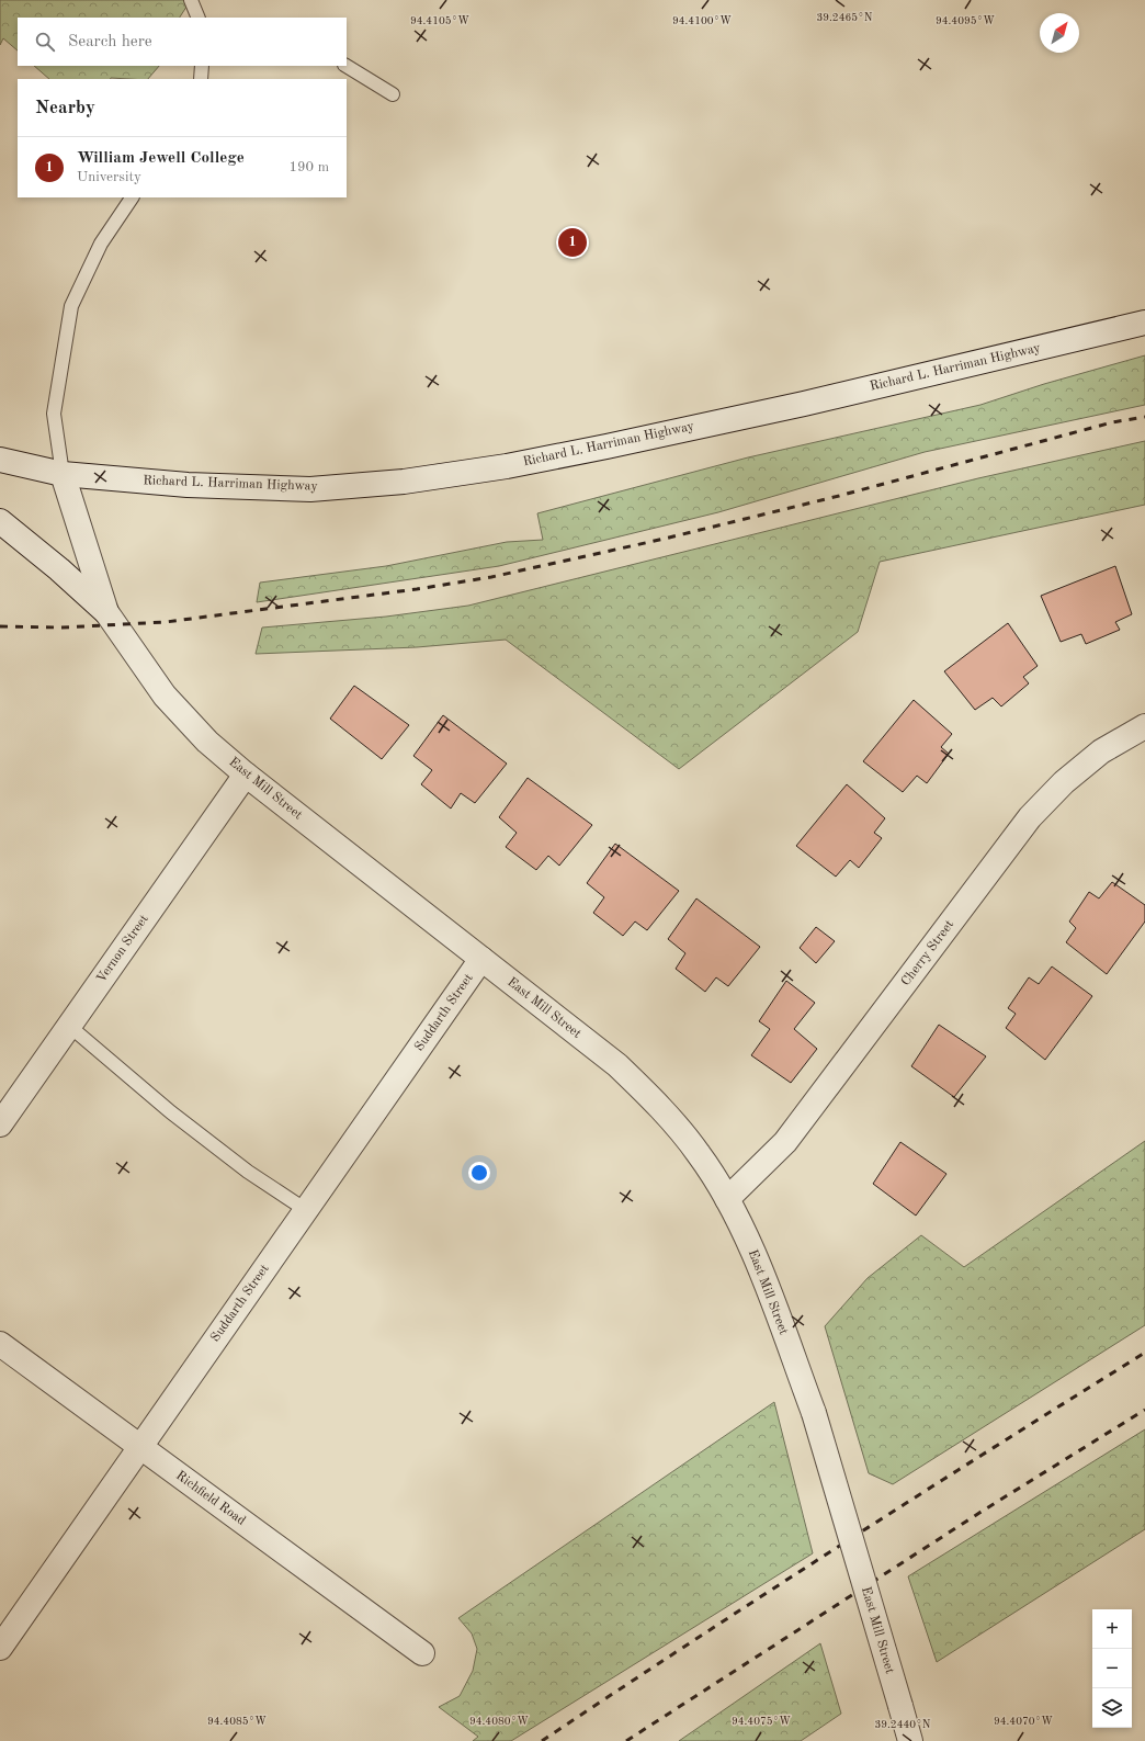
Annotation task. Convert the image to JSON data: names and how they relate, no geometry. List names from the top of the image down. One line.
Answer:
{"streets":{"street":["Richard L. Harriman Highway","East Mill Street","Vernon Street","Cherry Street","Suddarth Street","Richfield Road"]},"crossings":[["Richard L. Harriman Highway","East Mill Street"],["East Mill Street","Vernon Street"],["East Mill Street","Cherry Street"],["East Mill Street","Suddarth Street"],["Suddarth Street","Richfield Road"]],"north":"top right","page":{"search":"Search here","heading":"Nearby","list":[{"mark":"1","name":"William Jewell College","note":"University","value":"190 m"}],"pins":"1","map_buttons":["+","−"]},"coordinates":["39.2465°N","94.4105°W","94.4100°W","94.4095°W","94.4085°W","94.4080°W","94.4075°W","94.4070°W","39.2440°N"]}
